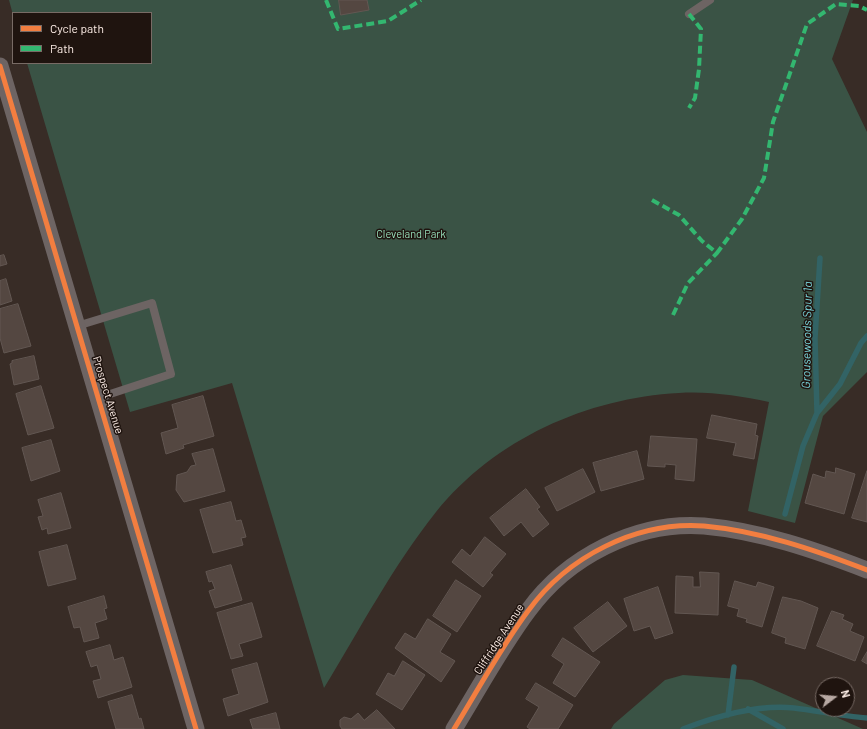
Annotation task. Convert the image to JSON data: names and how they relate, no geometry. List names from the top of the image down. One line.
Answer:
{"streets":{"street":["Prospect Avenue","Cliffridge Avenue"]},"water":["Grousewoods Spur 1a"],"parks":["Cleveland Park"],"legend":["Cycle path","Path"],"north":"right"}
